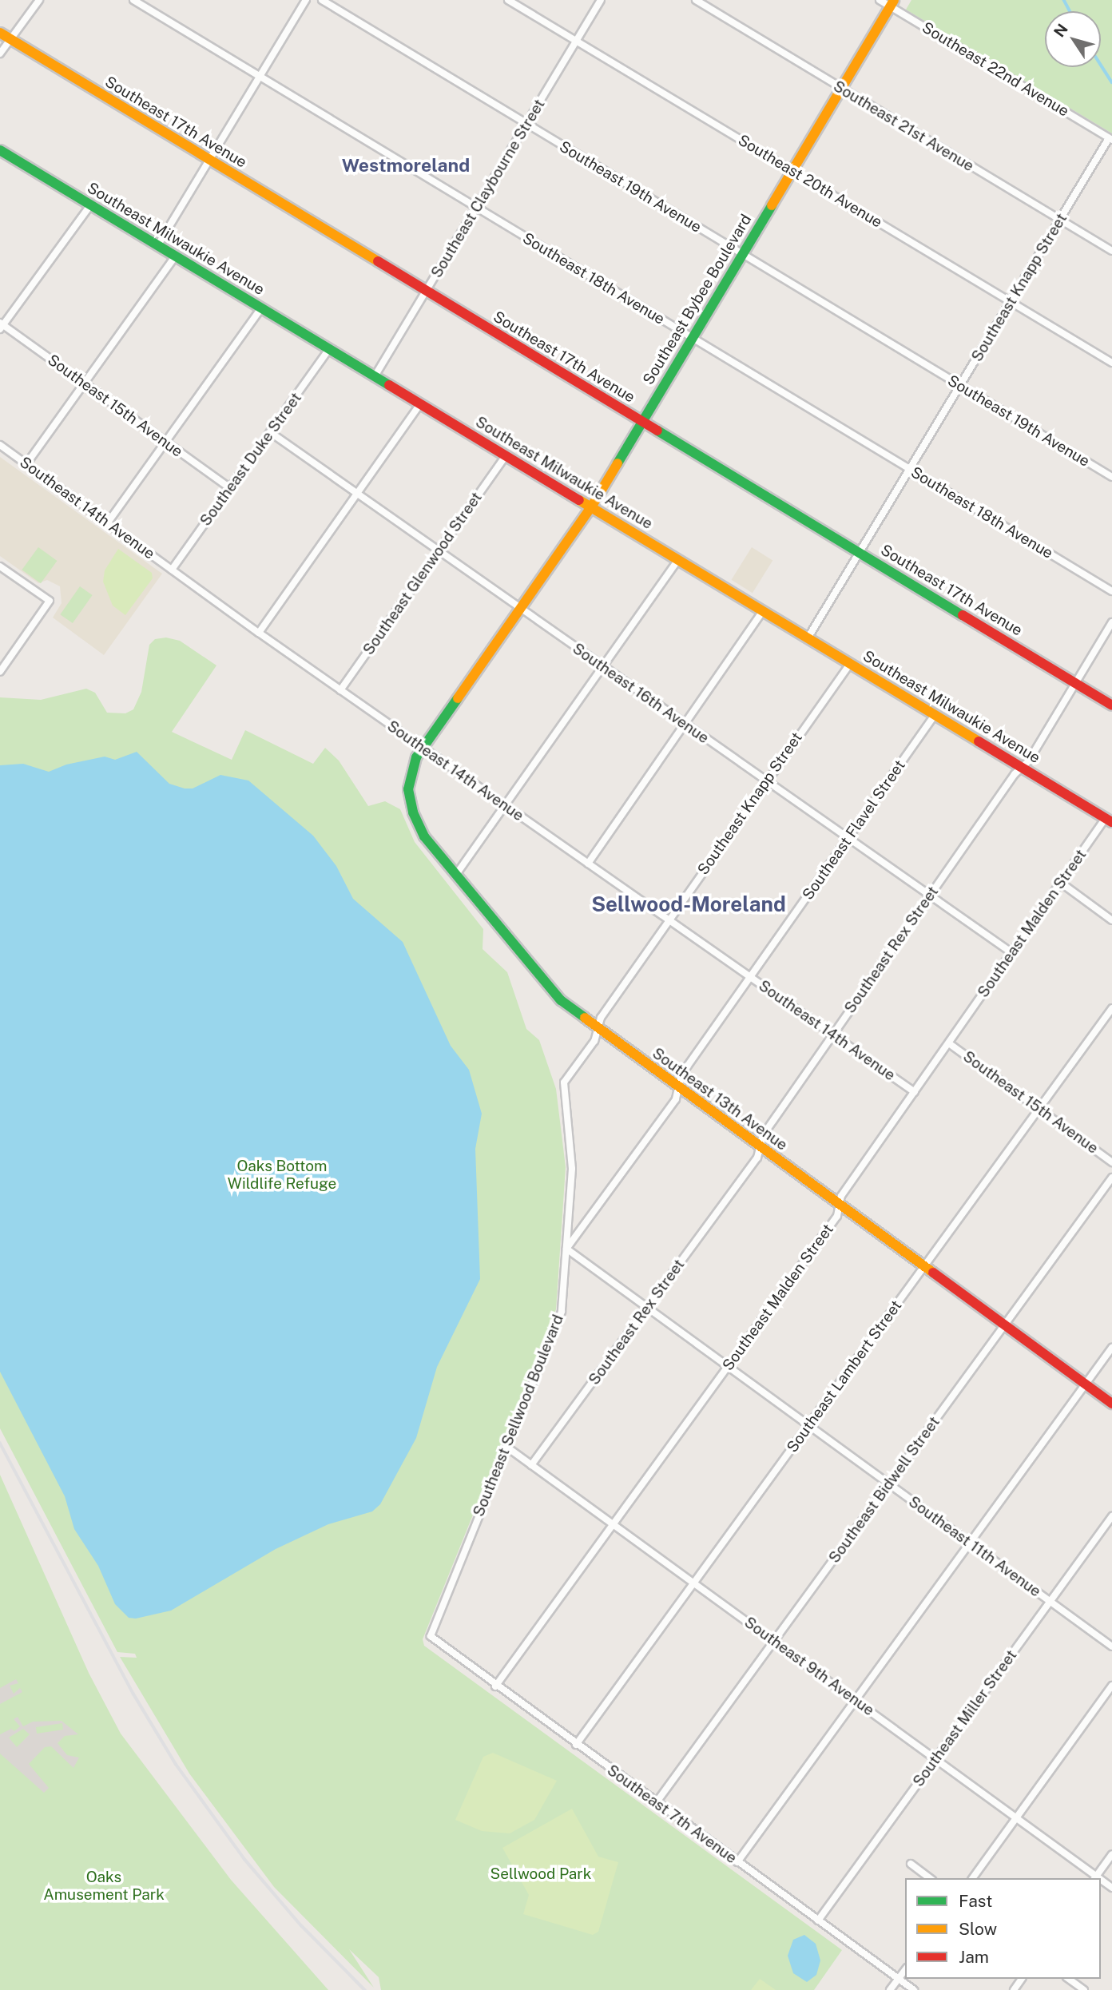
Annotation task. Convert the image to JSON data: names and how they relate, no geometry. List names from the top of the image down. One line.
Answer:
{"streets":{"street":["Southeast 22nd Avenue","Southeast 17th Avenue","Southeast 21st Avenue","Southeast 20th Avenue","Southeast 19th Avenue","Southeast Claybourne Street","Southeast Milwaukie Avenue","Southeast 18th Avenue","Southeast Knapp Street","Southeast Bybee Boulevard","Southeast 15th Avenue","Southeast Duke Street","Southeast 14th Avenue","Southeast Glenwood Street","Southeast 16th Avenue","Southeast Flavel Street","Southeast Malden Street","Southeast Rex Street","Southeast 13th Avenue","Southeast Lambert Street","Southeast Sellwood Boulevard","Southeast Bidwell Street","Southeast 11th Avenue","Southeast 9th Avenue","Southeast Miller Street","Southeast 7th Avenue"]},"crossings":[["Southeast 22nd Avenue","Southeast Knapp Street"],["Southeast 22nd Avenue","Southeast Bybee Boulevard"],["Southeast 17th Avenue","Southeast Claybourne Street"],["Southeast 17th Avenue","Southeast Knapp Street"],["Southeast 17th Avenue","Southeast Bybee Boulevard"],["Southeast 17th Avenue","Southeast Rex Street"],["Southeast 21st Avenue","Southeast Knapp Street"],["Southeast 21st Avenue","Southeast Bybee Boulevard"],["Southeast 20th Avenue","Southeast Claybourne Street"],["Southeast 20th Avenue","Southeast Knapp Street"],["Southeast 20th Avenue","Southeast Bybee Boulevard"],["Southeast 19th Avenue","Southeast Claybourne Street"],["Southeast 19th Avenue","Southeast Knapp Street"],["Southeast 19th Avenue","Southeast Bybee Boulevard"],["Southeast Claybourne Street","Southeast Milwaukie Avenue"],["Southeast Claybourne Street","Southeast 18th Avenue"],["Southeast Milwaukie Avenue","Southeast Knapp Street"],["Southeast Milwaukie Avenue","Southeast Bybee Boulevard"],["Southeast Milwaukie Avenue","Southeast Duke Street"],["Southeast Milwaukie Avenue","Southeast Glenwood Street"],["Southeast Milwaukie Avenue","Southeast Flavel Street"],["Southeast Milwaukie Avenue","Southeast Malden Street"],["Southeast Milwaukie Avenue","Southeast Rex Street"],["Southeast 18th Avenue","Southeast Knapp Street"],["Southeast 18th Avenue","Southeast Bybee Boulevard"],["Southeast Knapp Street","Southeast 14th Avenue"],["Southeast Knapp Street","Southeast 16th Avenue"],["Southeast Knapp Street","Southeast 13th Avenue"],["Southeast Knapp Street","Southeast Sellwood Boulevard"],["Southeast Bybee Boulevard","Southeast 14th Avenue"],["Southeast Bybee Boulevard","Southeast 16th Avenue"],["Southeast Bybee Boulevard","Southeast 13th Avenue"],["Southeast 15th Avenue","Southeast Duke Street"],["Southeast 15th Avenue","Southeast Malden Street"],["Southeast 15th Avenue","Southeast Lambert Street"],["Southeast Duke Street","Southeast 14th Avenue"],["Southeast Duke Street","Southeast 16th Avenue"],["Southeast 14th Avenue","Southeast Glenwood Street"],["Southeast 14th Avenue","Southeast Flavel Street"],["Southeast 14th Avenue","Southeast Malden Street"],["Southeast 14th Avenue","Southeast Rex Street"],["Southeast 14th Avenue","Southeast 13th Avenue"],["Southeast Glenwood Street","Southeast 16th Avenue"],["Southeast 16th Avenue","Southeast Flavel Street"],["Southeast 16th Avenue","Southeast Malden Street"],["Southeast 16th Avenue","Southeast Rex Street"],["Southeast Flavel Street","Southeast 13th Avenue"],["Southeast Flavel Street","Southeast Sellwood Boulevard"],["Southeast Flavel Street","Southeast 11th Avenue"],["Southeast Malden Street","Southeast 13th Avenue"],["Southeast Malden Street","Southeast 11th Avenue"],["Southeast Malden Street","Southeast 9th Avenue"],["Southeast Malden Street","Southeast 7th Avenue"],["Southeast Rex Street","Southeast 13th Avenue"],["Southeast Rex Street","Southeast 11th Avenue"],["Southeast Rex Street","Southeast 9th Avenue"],["Southeast 13th Avenue","Southeast Lambert Street"],["Southeast 13th Avenue","Southeast Sellwood Boulevard"],["Southeast 13th Avenue","Southeast Bidwell Street"],["Southeast Lambert Street","Southeast 11th Avenue"],["Southeast Lambert Street","Southeast 9th Avenue"],["Southeast Lambert Street","Southeast 7th Avenue"],["Southeast Sellwood Boulevard","Southeast 11th Avenue"],["Southeast Sellwood Boulevard","Southeast 9th Avenue"],["Southeast Sellwood Boulevard","Southeast 7th Avenue"],["Southeast Bidwell Street","Southeast 11th Avenue"],["Southeast Bidwell Street","Southeast 9th Avenue"],["Southeast Bidwell Street","Southeast 7th Avenue"],["Southeast 11th Avenue","Southeast Miller Street"],["Southeast 9th Avenue","Southeast Miller Street"],["Southeast Miller Street","Southeast 7th Avenue"]],"districts":["Westmoreland","Sellwood-Moreland"],"parks":["Oaks Bottom Wildlife Refuge","Sellwood Park","Oaks Amusement Park"],"legend":["Fast","Slow","Jam"],"north":"top left"}
